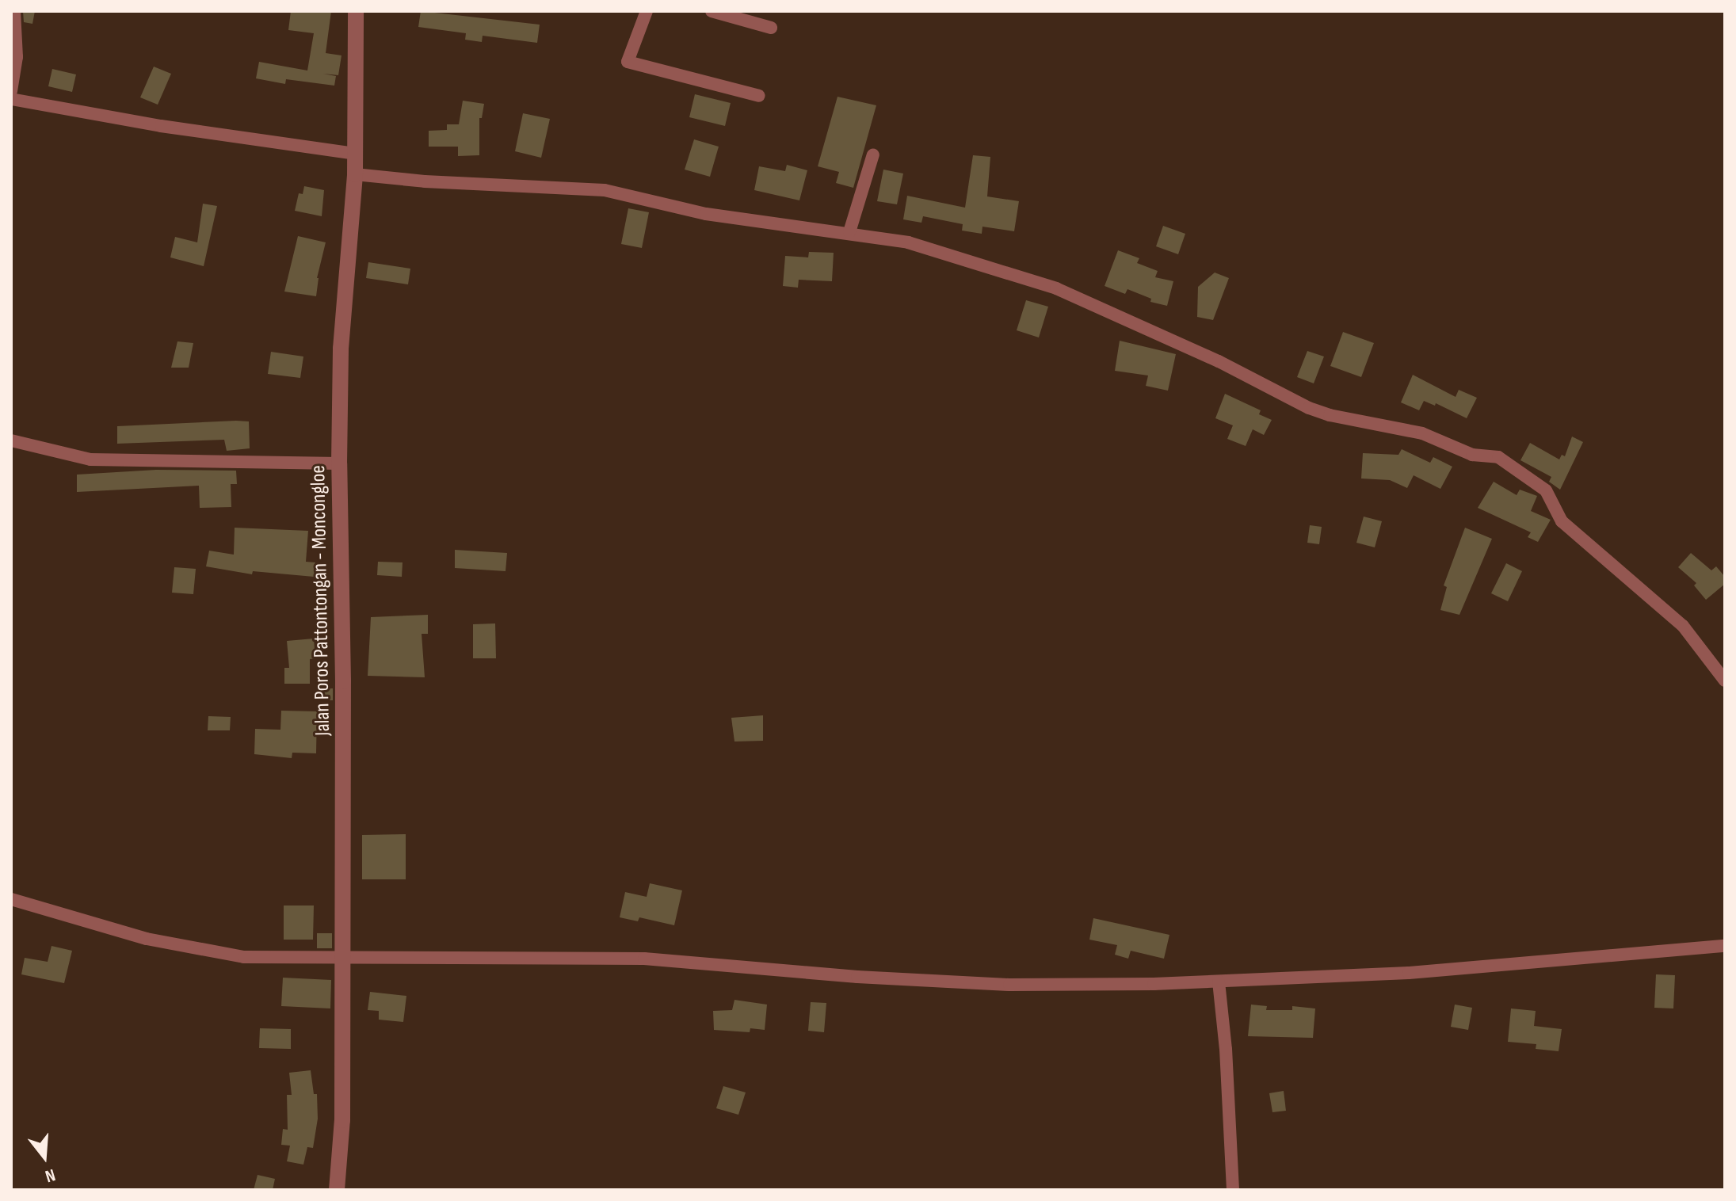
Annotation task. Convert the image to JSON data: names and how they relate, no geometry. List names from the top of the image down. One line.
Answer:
{"streets":{"street":["Jalan Poros Pattontongan - Moncongloe"]},"north":"bottom"}
